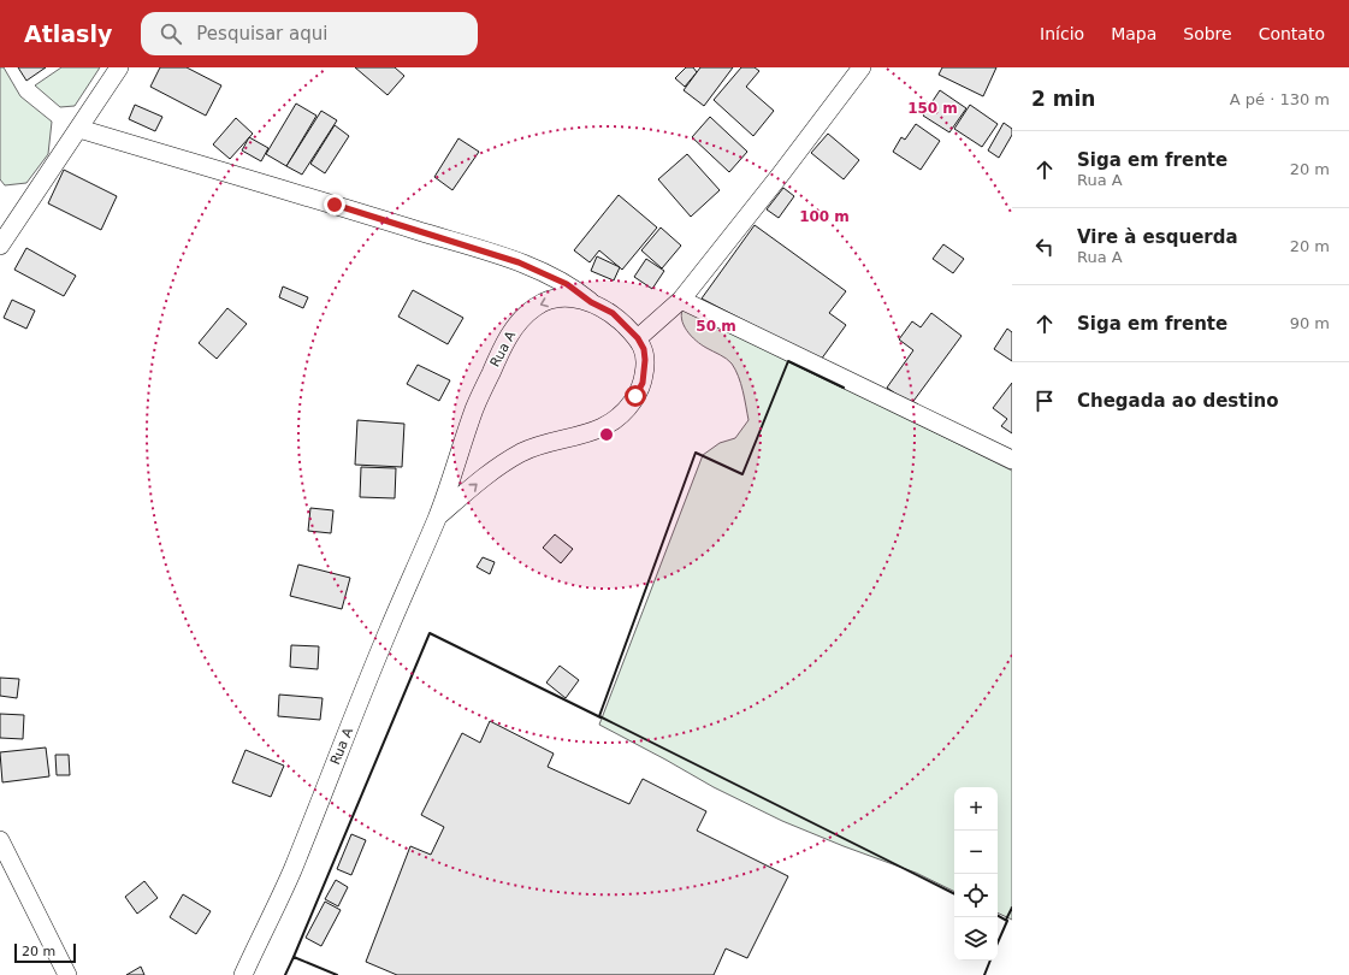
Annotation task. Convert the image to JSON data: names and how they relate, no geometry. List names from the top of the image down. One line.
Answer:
{"streets":{"street":["Rua A"]},"scale_bar":"20 m","page":{"header":"Atlasly","search":"Pesquisar aqui","nav":["Início","Mapa","Sobre","Contato"],"heading":["2 min","A pé · 130 m"],"list":[["Siga em frente","Rua A","20 m"],["Vire à esquerda","Rua A","20 m"],["Siga em frente","90 m"],"Chegada ao destino"],"map_buttons":["+","−"],"scale":"20 m"},"rings":["150 m","100 m","50 m"]}
